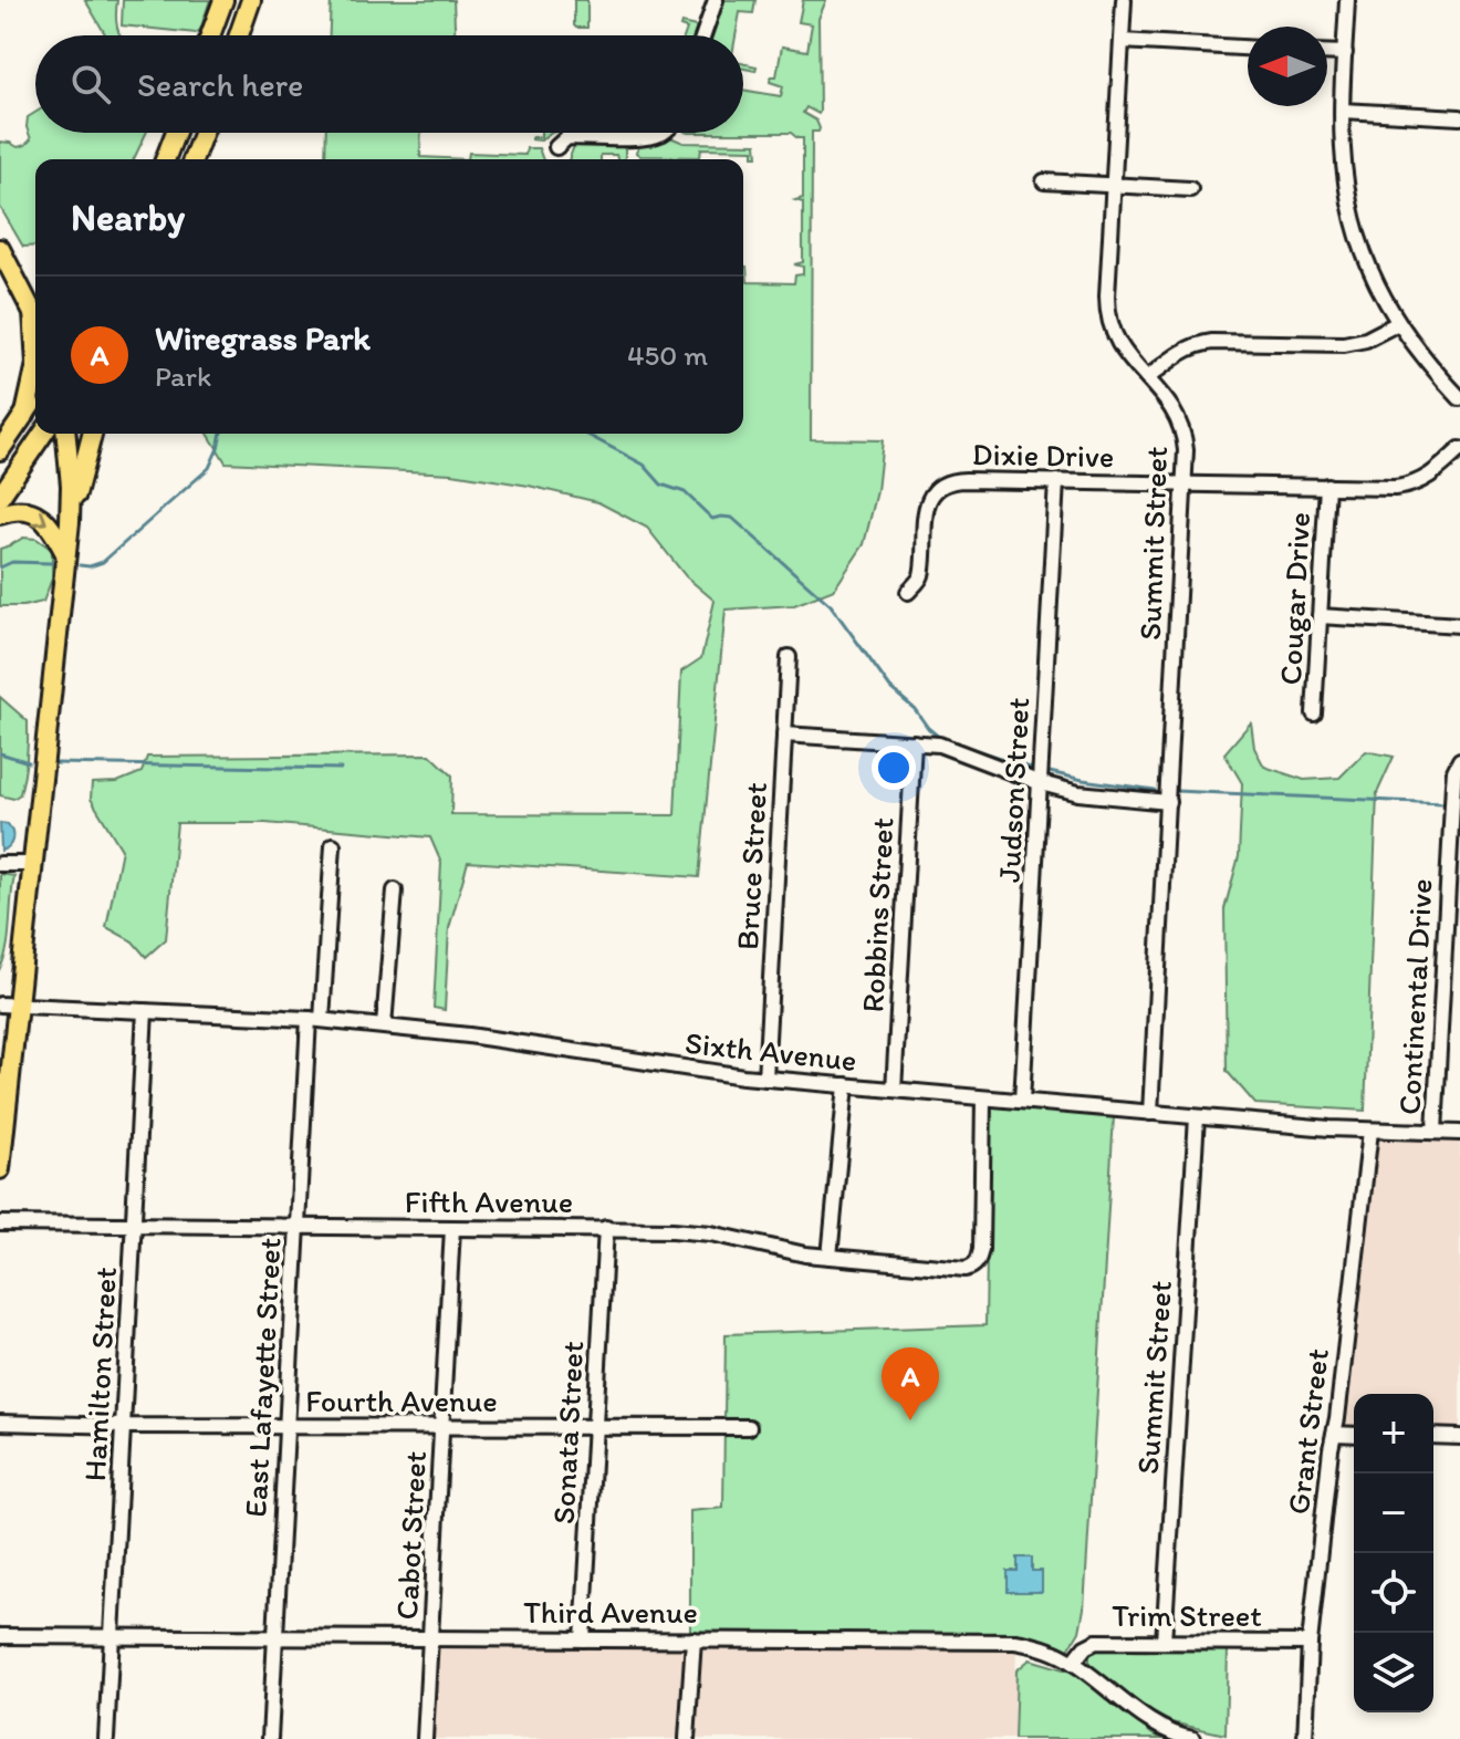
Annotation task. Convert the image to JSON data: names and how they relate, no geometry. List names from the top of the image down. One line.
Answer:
{"streets":{"street":["Dixie Drive","Summit Street","Cougar Drive","Judson Street","Bruce Street","Robbins Street","Continental Drive","Sixth Avenue","Fifth Avenue","Hamilton Street","East Lafayette Street","Fourth Avenue","Grant Street","Sonata Street","Cabot Street","Third Avenue","Trim Street"]},"crossings":[["Dixie Drive","Summit Street"],["Dixie Drive","Cougar Drive"],["Dixie Drive","Judson Street"],["Summit Street","Sixth Avenue"],["Summit Street","Trim Street"],["Judson Street","Sixth Avenue"],["Bruce Street","Sixth Avenue"],["Robbins Street","Sixth Avenue"],["Continental Drive","Sixth Avenue"],["Sixth Avenue","Fifth Avenue"],["Sixth Avenue","Hamilton Street"],["Sixth Avenue","East Lafayette Street"],["Sixth Avenue","Grant Street"],["Fifth Avenue","Hamilton Street"],["Fifth Avenue","East Lafayette Street"],["Fifth Avenue","Sonata Street"],["Fifth Avenue","Cabot Street"],["Hamilton Street","Fourth Avenue"],["Hamilton Street","Third Avenue"],["East Lafayette Street","Fourth Avenue"],["East Lafayette Street","Third Avenue"],["Fourth Avenue","Sonata Street"],["Fourth Avenue","Cabot Street"],["Grant Street","Trim Street"],["Sonata Street","Third Avenue"],["Cabot Street","Third Avenue"],["Third Avenue","Trim Street"]],"north":"left","page":{"search":"Search here","heading":"Nearby","list":[{"mark":"A","name":"Wiregrass Park","note":"Park","value":"450 m"}],"pins":"A","map_buttons":["+","−"]}}
